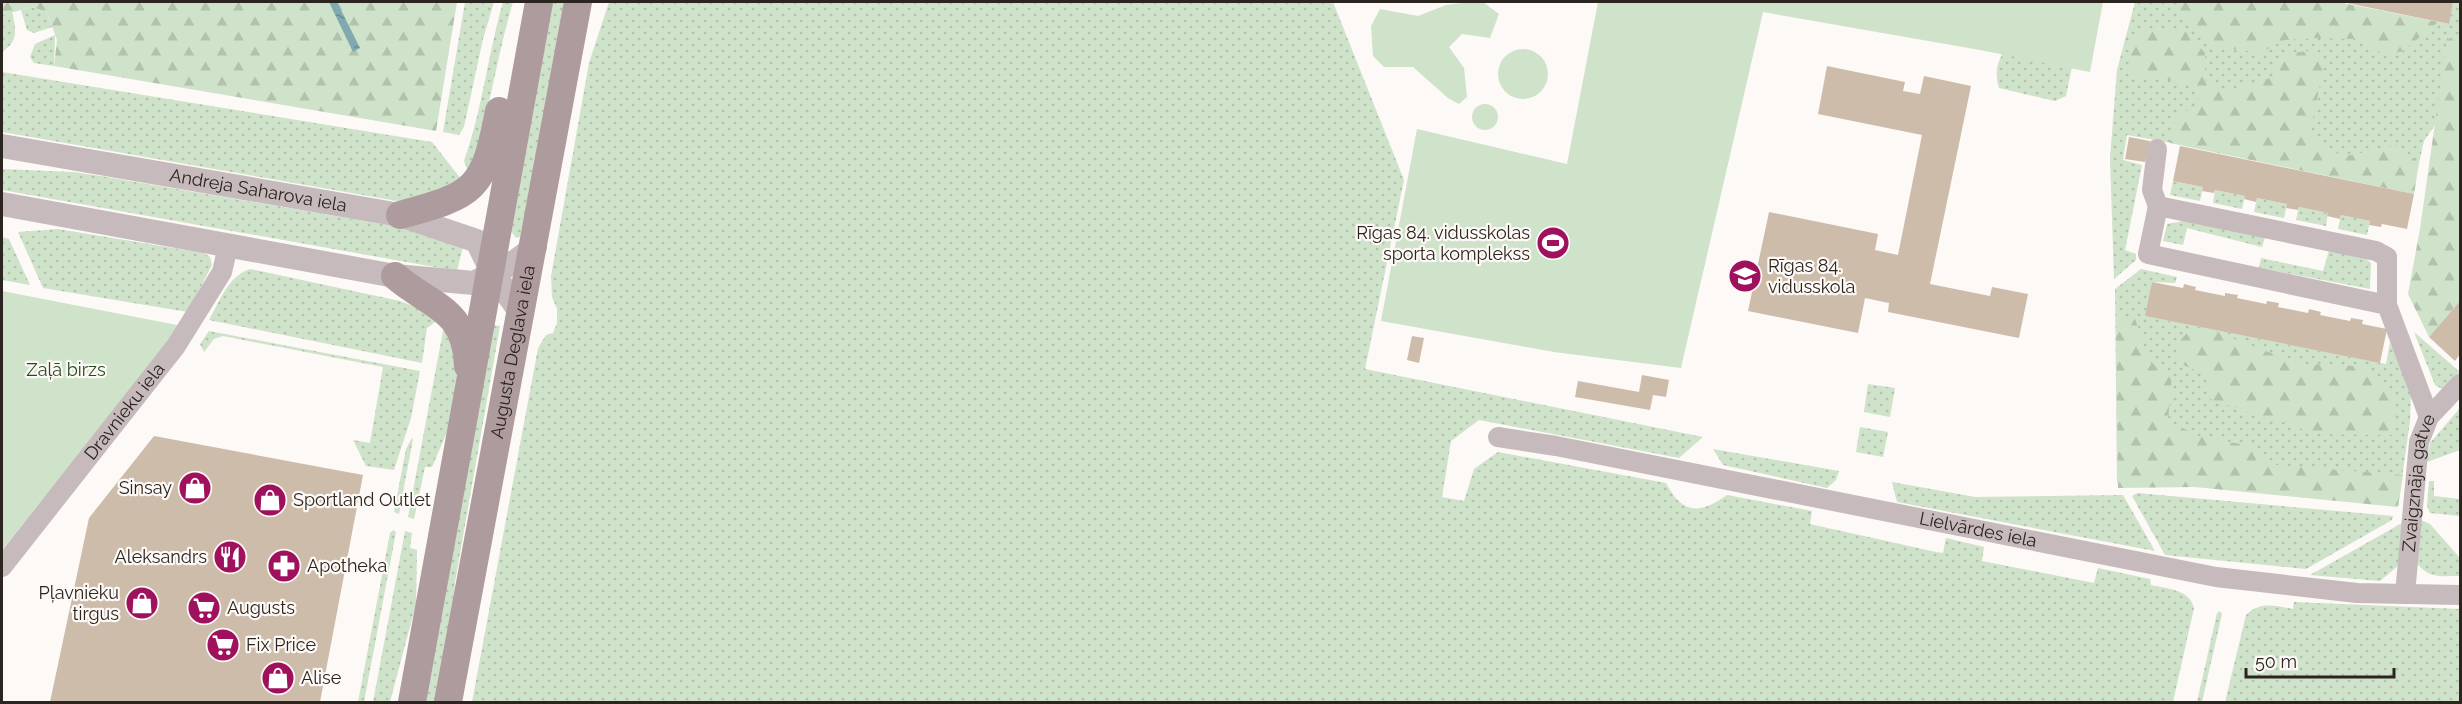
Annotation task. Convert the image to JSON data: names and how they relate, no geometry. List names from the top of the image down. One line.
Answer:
{"streets":{"main road":["Augusta Deglava iela"],"street":["Andreja Saharova iela","Dravnieku iela","Zvaigznāja gatve","Lielvārdes iela"]},"crossings":[["Andreja Saharova iela","Augusta Deglava iela"],["Zvaigznāja gatve","Lielvārdes iela"]],"parks":["Zaļā birzs"],"places":{"sports":["Rīgas 84. vidusskolas sporta komplekss"],"school or university":["Rīgas 84. vidusskola"],"shop":["Sinsay","Sportland Outlet","Pļavnieku tirgus","Alise"],"restaurant":["Aleksandrs"],"pharmacy":["Apotheka"],"supermarket":["Augusts","Fix Price"]},"scale_bar":"50 m"}
